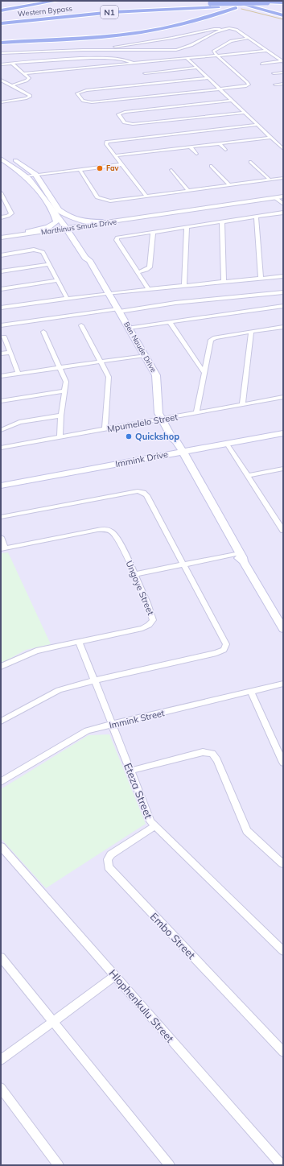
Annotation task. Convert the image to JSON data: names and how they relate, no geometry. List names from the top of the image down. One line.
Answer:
{"streets":{"highway":["Western Bypass","N1"],"main road":["Ben Naude Drive","Immink Drive"],"street":["Marthinus Smuts Drive","Mpumelelo Street","Ungoye Street","Immink Street","Eteza Street","Embo Street","Hlophenkulu Street"]},"crossings":[["Marthinus Smuts Drive","Ben Naude Drive"],["Ben Naude Drive","Mpumelelo Street"],["Ben Naude Drive","Immink Drive"],["Ungoye Street","Eteza Street"],["Immink Street","Eteza Street"],["Eteza Street","Embo Street"]],"places":["Fav","Quickshop"]}
